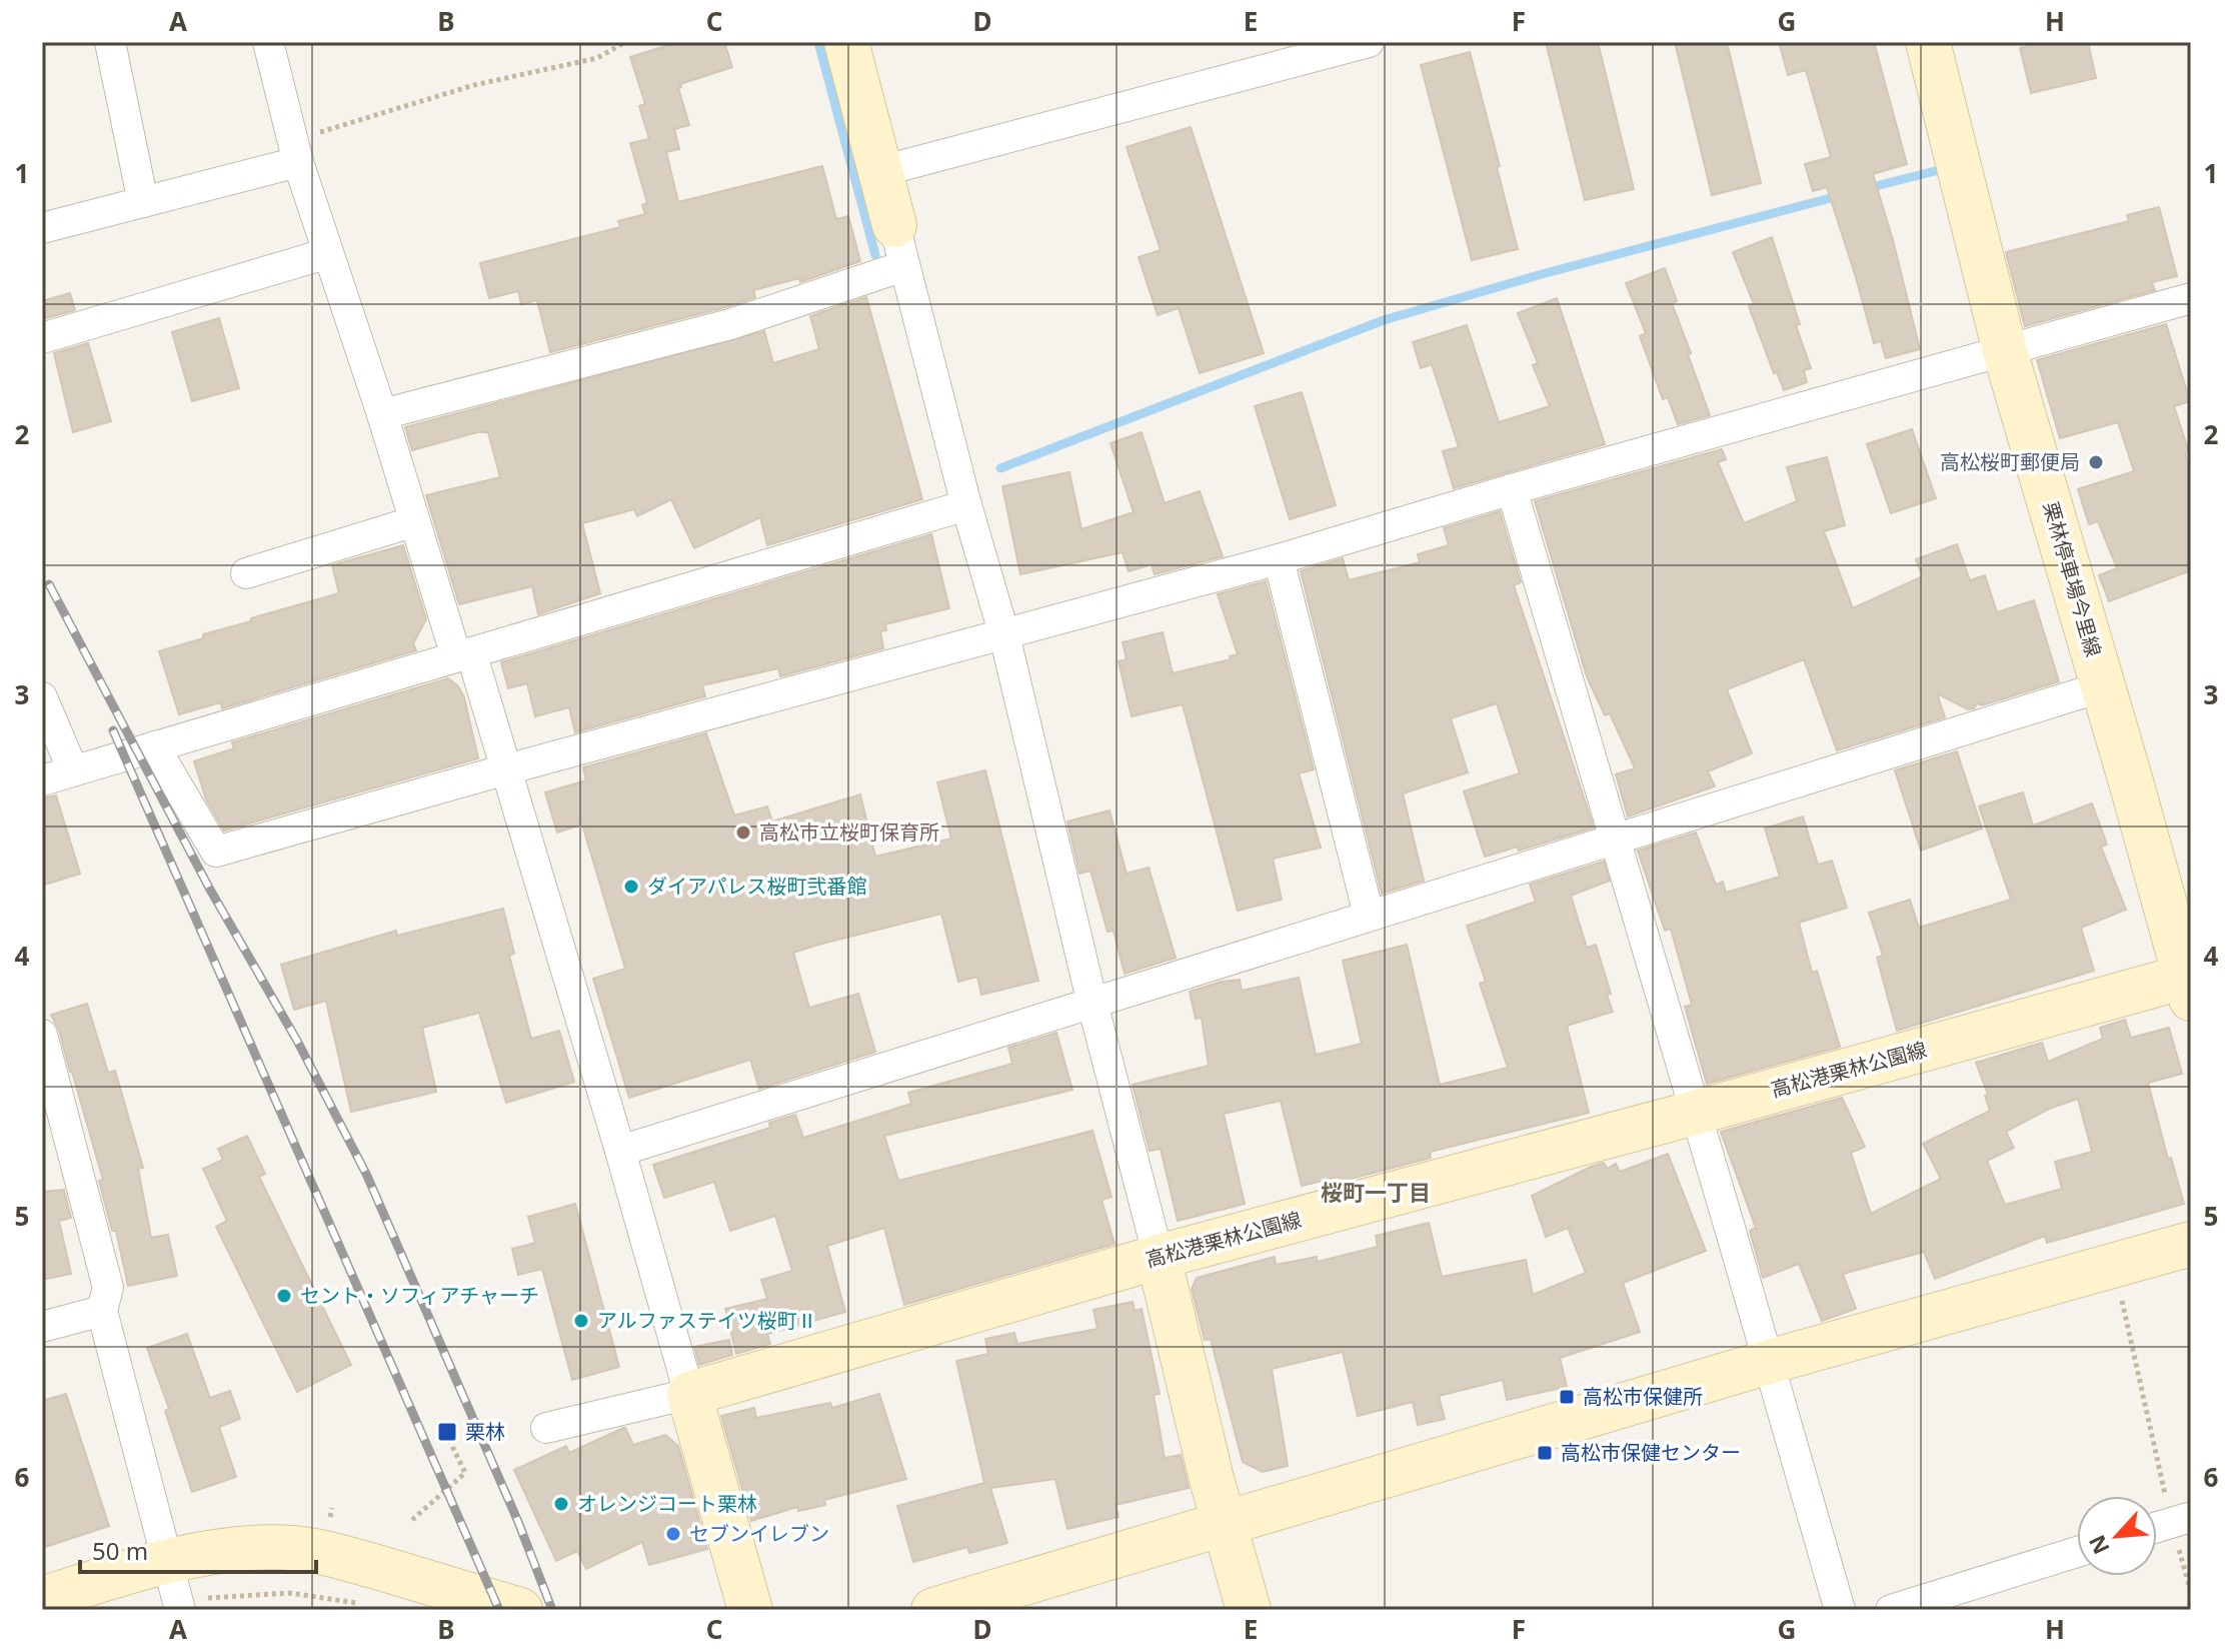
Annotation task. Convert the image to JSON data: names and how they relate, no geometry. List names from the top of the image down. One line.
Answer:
{"streets":{"main road":["栗林停車場今里線","高松港栗林公園線"]},"crossings":[["栗林停車場今里線","高松港栗林公園線"]],"districts":["桜町一丁目"],"places":{"other":["高松桜町郵便局","高松市立桜町保育所","ダイアパレス桜町弐番館","セント・ソフィアチャーチ","アルファステイツ桜町Ⅱ","オレンジコート栗林","セブンイレブン"],"transit":["高松市保健所","栗林","高松市保健センター"]},"scale_bar":"50 m","north":"bottom left","grid":{"columns":["A","B","C","D","E","F","G","H"],"rows":["1","2","3","4","5","6"]}}
